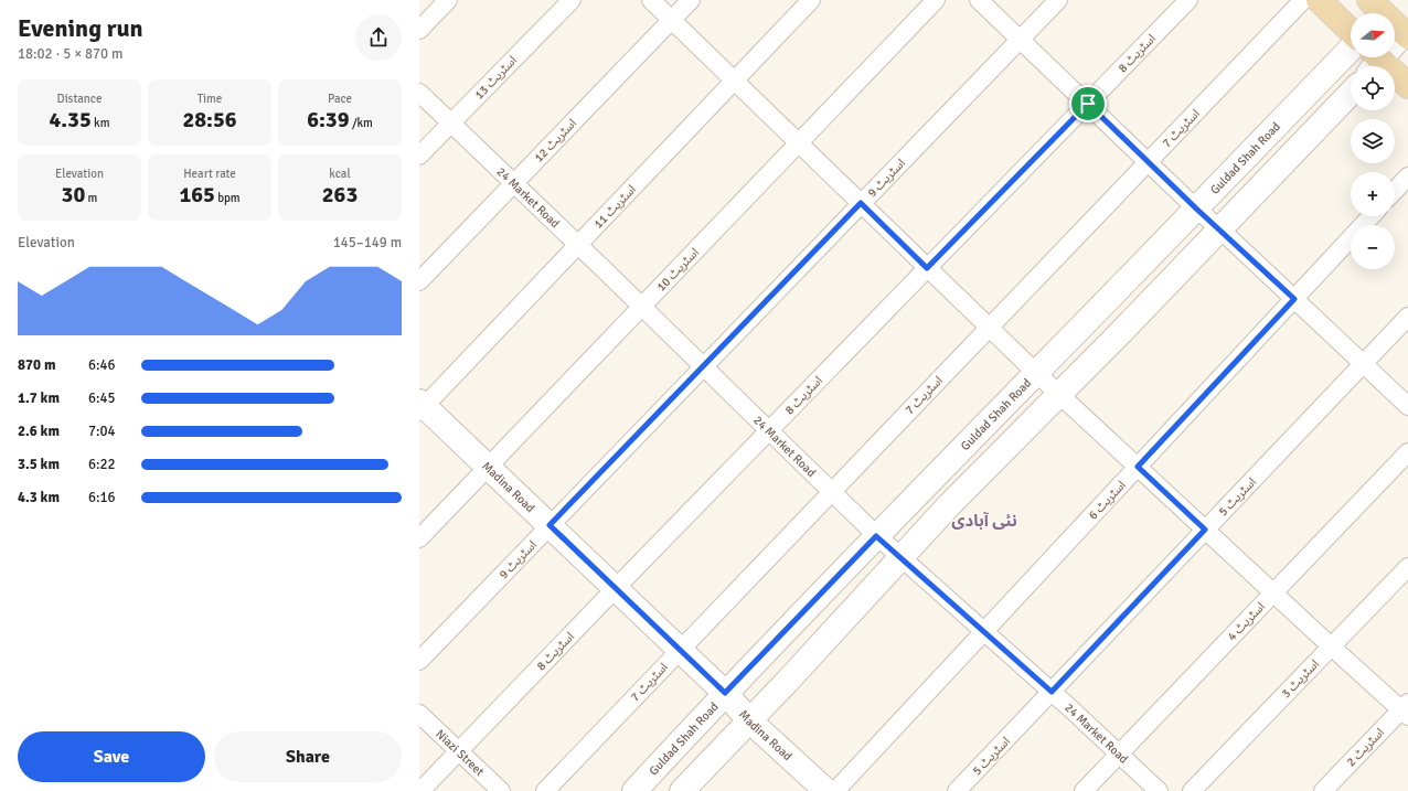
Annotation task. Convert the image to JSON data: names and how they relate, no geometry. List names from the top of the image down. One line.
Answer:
{"streets":{"street":["اسٹریٹ 8","اسٹریٹ 13","اسٹریٹ 7","اسٹریٹ 12","Guldad Shah Road","اسٹریٹ 9","24 Market Road","اسٹریٹ 11","اسٹریٹ 10","Madina Road","اسٹریٹ 5","اسٹریٹ 6","اسٹریٹ 4","اسٹریٹ 3","اسٹریٹ 2","Niazi Street"]},"crossings":[["اسٹریٹ 8","24 Market Road"],["اسٹریٹ 8","Madina Road"],["اسٹریٹ 8","Niazi Street"],["اسٹریٹ 13","24 Market Road"],["اسٹریٹ 7","24 Market Road"],["اسٹریٹ 7","Madina Road"],["اسٹریٹ 12","24 Market Road"],["Guldad Shah Road","24 Market Road"],["Guldad Shah Road","Madina Road"],["اسٹریٹ 9","24 Market Road"],["اسٹریٹ 9","Madina Road"],["24 Market Road","اسٹریٹ 11"],["24 Market Road","اسٹریٹ 10"],["24 Market Road","اسٹریٹ 5"],["24 Market Road","اسٹریٹ 6"],["24 Market Road","اسٹریٹ 4"],["اسٹریٹ 11","Madina Road"],["اسٹریٹ 10","Madina Road"]],"districts":["نئی آبادی"],"north":"right","page":{"heading":["Evening run","18:02 · 5 × 870 m"],"map_buttons":["+","−"],"stats":[["Distance","4.35 km"],["Time","28:56"],["Pace","6:39 /km"],["Elevation","30 m"],["Heart rate","165 bpm"],["kcal","263"]],"chart":["Elevation","145–149 m"],"list":[{"name":"870 m","note":"6:46"},{"name":"1.7 km","note":"6:45"},{"name":"2.6 km","note":"7:04"},{"name":"3.5 km","note":"6:22"},{"name":"4.3 km","note":"6:16"}],"buttons":["Save","Share"]}}
